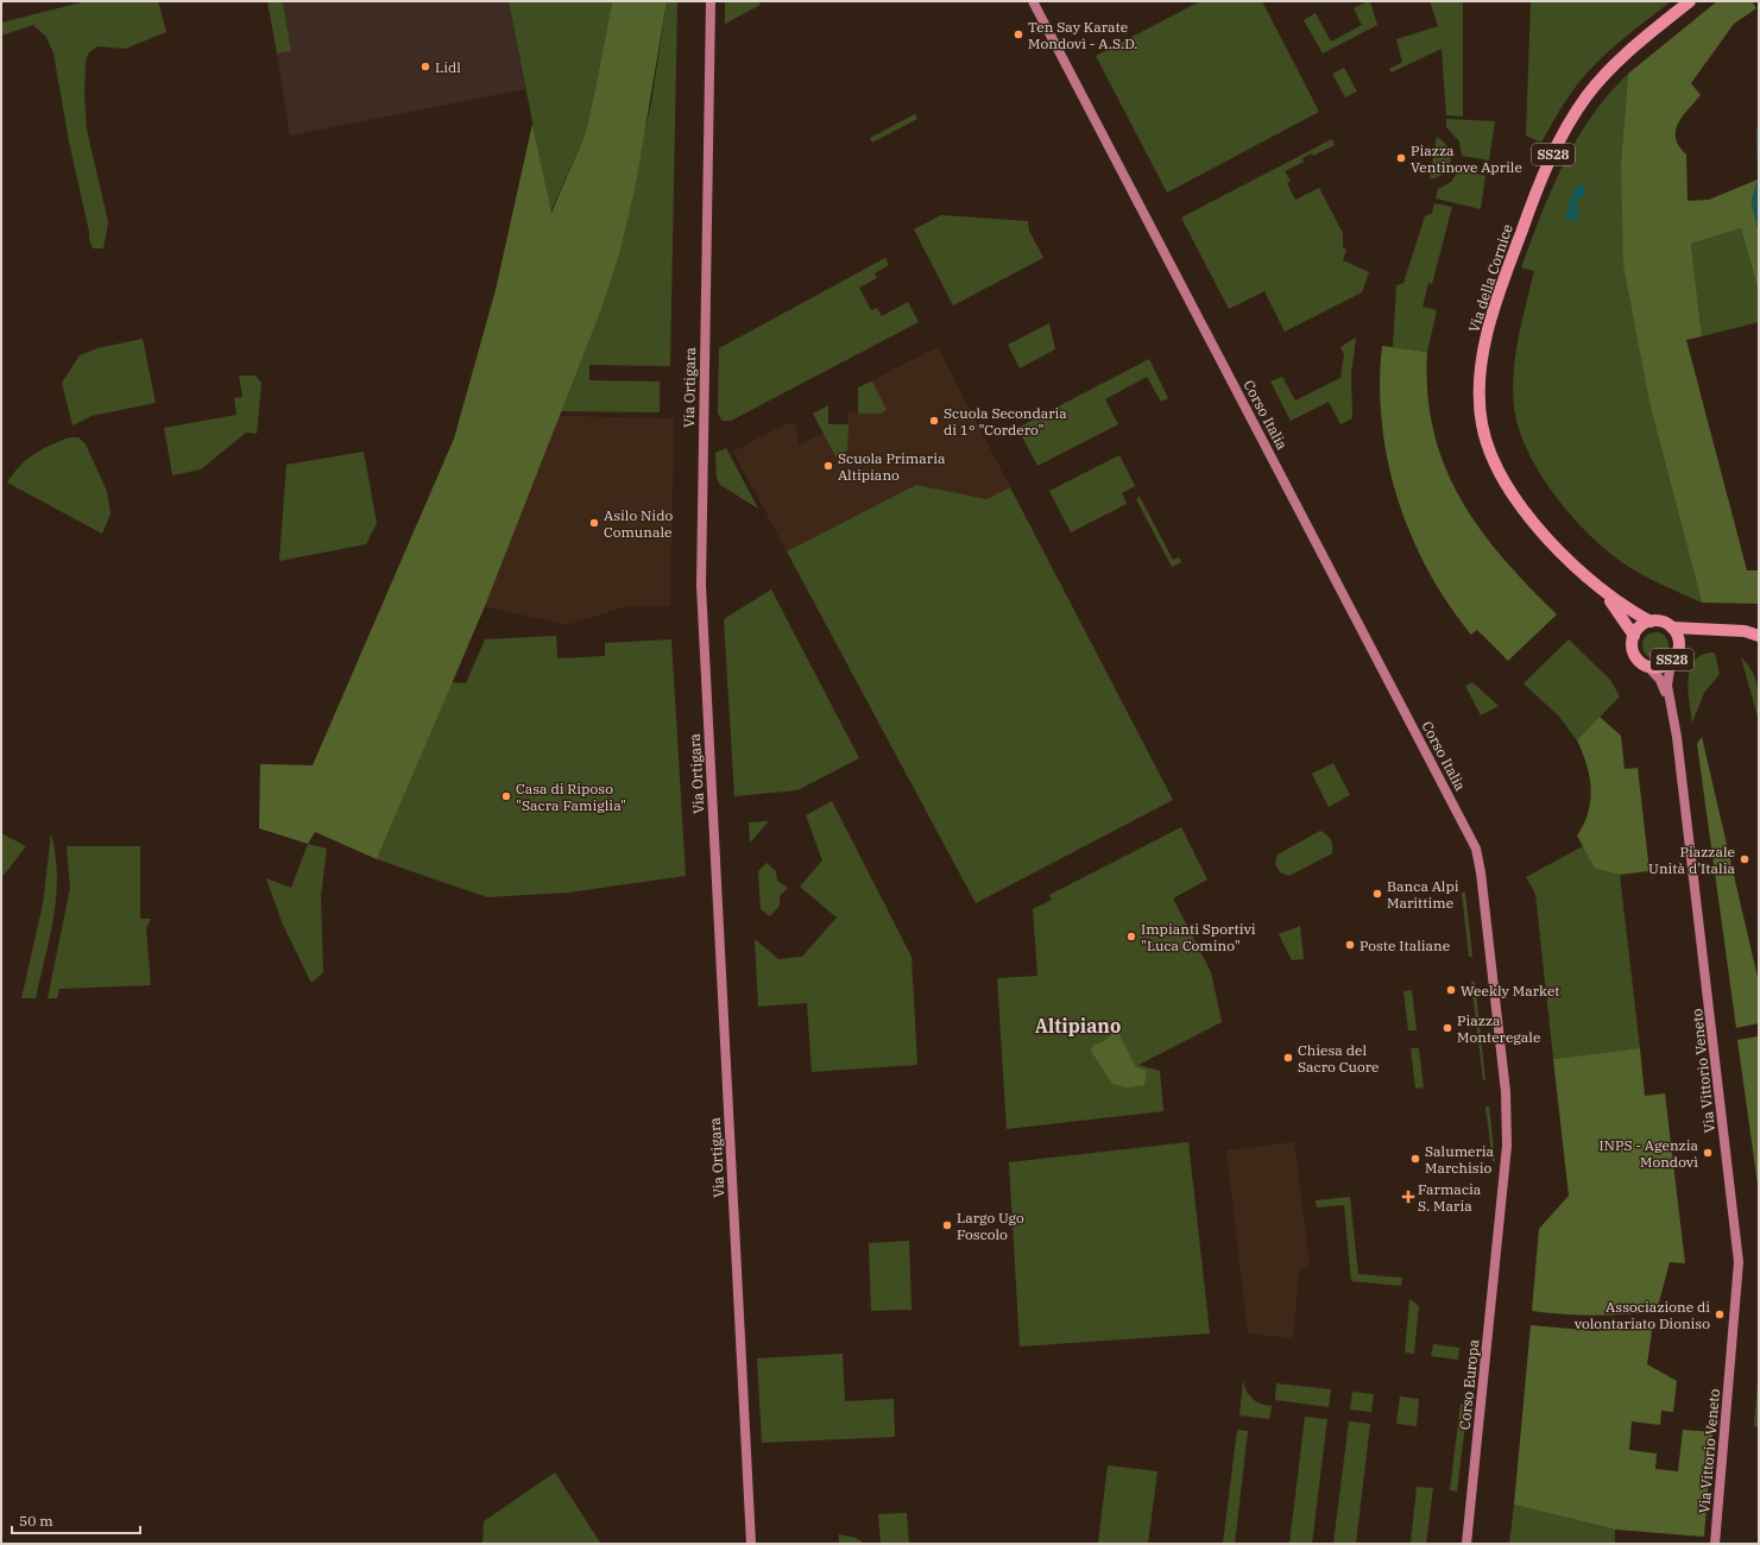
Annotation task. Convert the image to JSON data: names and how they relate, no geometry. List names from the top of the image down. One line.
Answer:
{"streets":{"main road":["SS28","Via della Cornice"],"street":["Via Ortigara","Corso Italia","Via Vittorio Veneto","Corso Europa"]},"crossings":[["SS28","Via della Cornice"],["SS28","Via Vittorio Veneto"],["Via della Cornice","Via Vittorio Veneto"],["Corso Italia","Corso Europa"]],"districts":["Altipiano"],"places":{"other":["Ten Say Karate Mondovì - A.S.D.","Lidl","Piazza Ventinove Aprile","Scuola Secondaria di 1° \"Cordero\"","Scuola Primaria Altipiano","Asilo Nido Comunale","Casa di Riposo \"Sacra Famiglia\"","Piazzale Unità d'Italia","Banca Alpi Marittime","Impianti Sportivi \"Luca Comino\"","Poste Italiane","Weekly Market","Piazza Monteregale","Chiesa del Sacro Cuore","INPS - Agenzia Mondovì","Salumeria Marchisio","Largo Ugo Foscolo","Associazione di volontariato Dioniso"],"health":["Farmacia S. Maria"]},"scale_bar":"50 m"}
